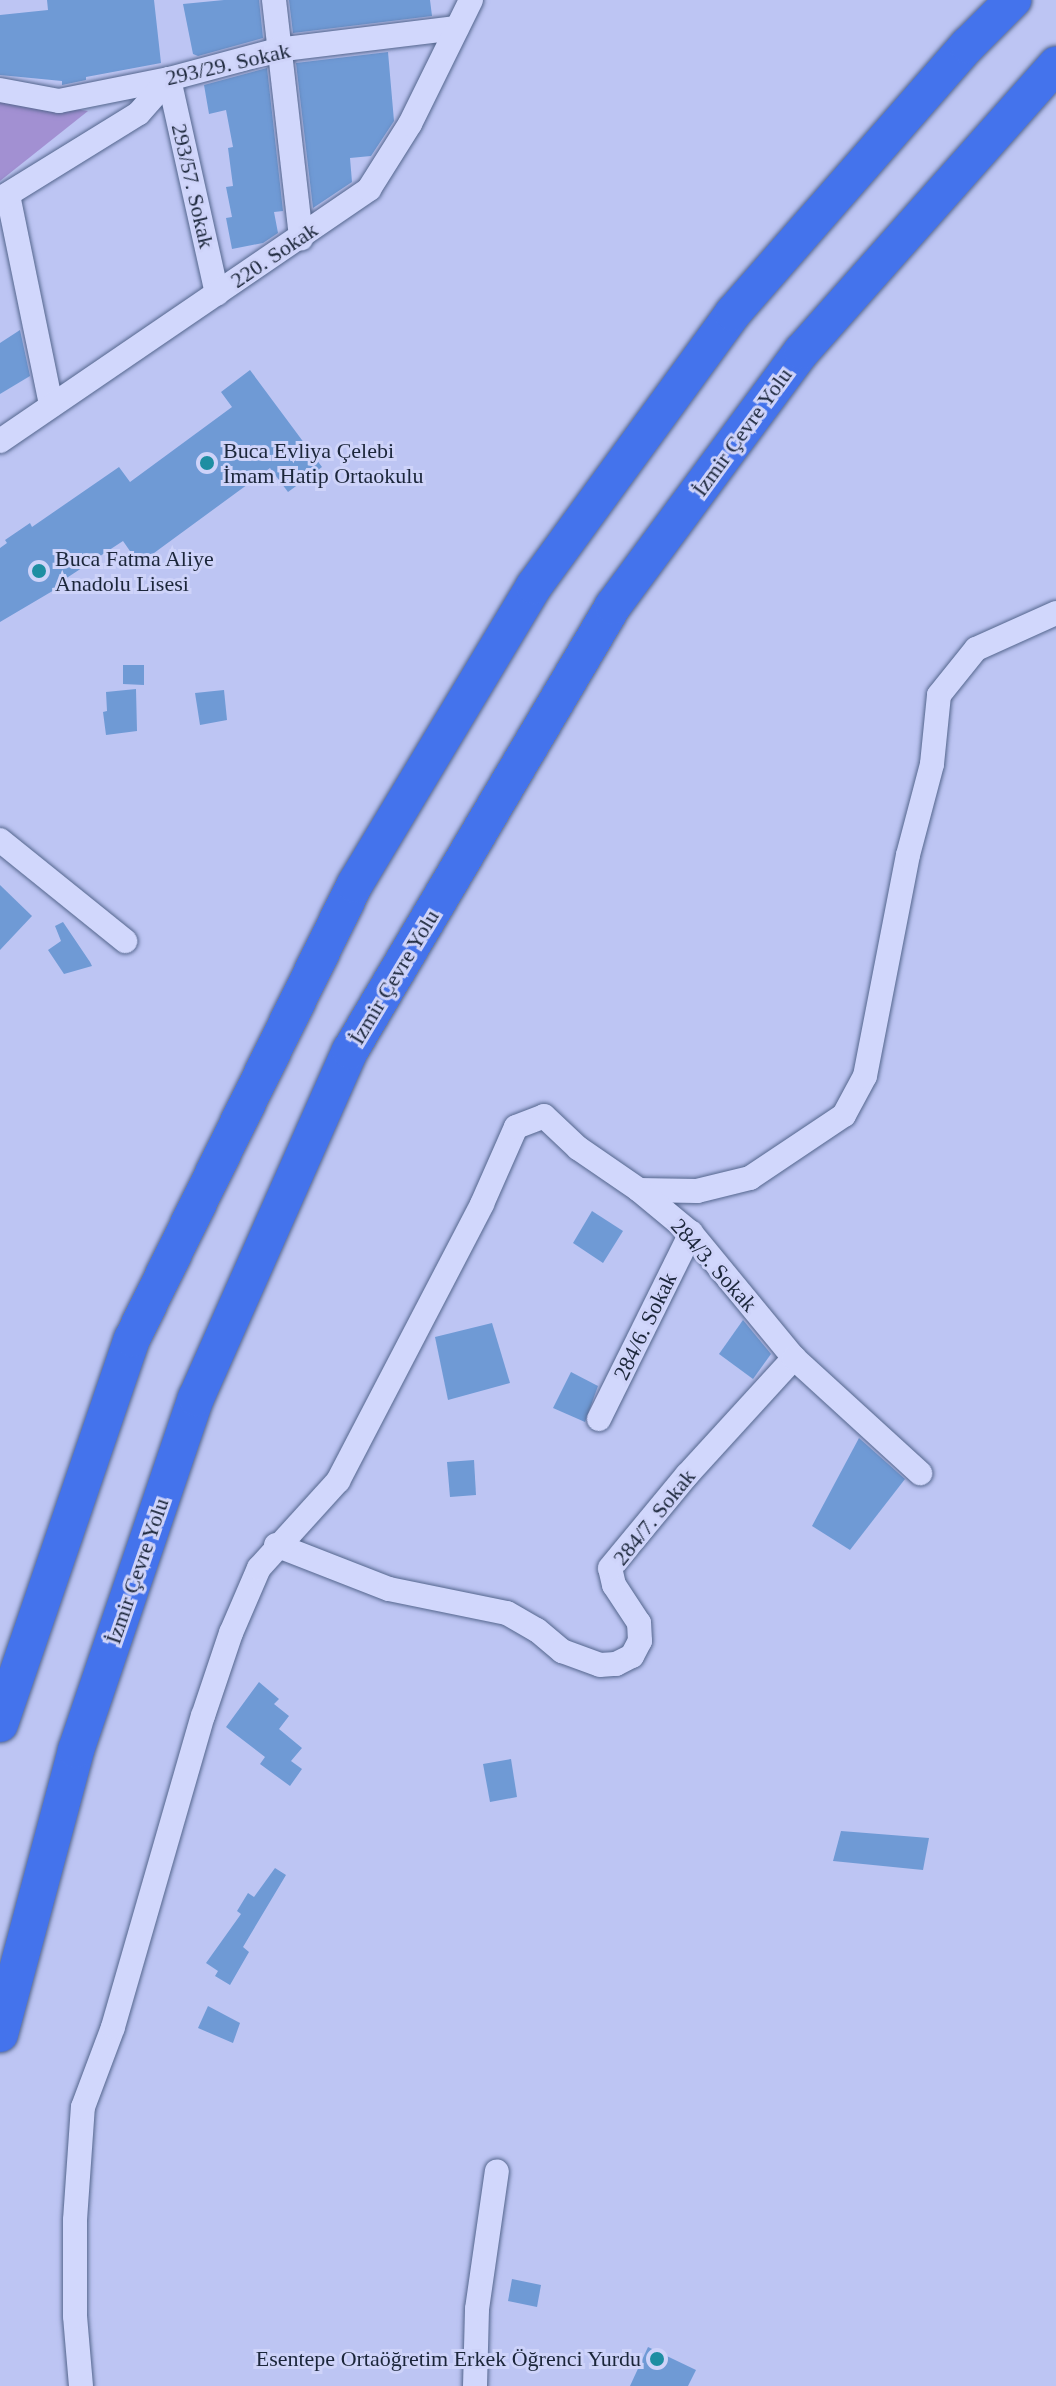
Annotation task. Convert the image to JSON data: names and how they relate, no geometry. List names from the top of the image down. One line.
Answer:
{"streets":{"highway":["İzmir Çevre Yolu"],"street":["293/29. Sokak","293/57. Sokak","220. Sokak","284/3. Sokak","284/6. Sokak","284/7. Sokak"]},"crossings":[["293/29. Sokak","293/57. Sokak"],["293/29. Sokak","220. Sokak"],["293/57. Sokak","220. Sokak"],["284/3. Sokak","284/6. Sokak"],["284/3. Sokak","284/7. Sokak"]],"places":["Buca Evliya Çelebi İmam Hatip Ortaokulu","Buca Fatma Aliye Anadolu Lisesi","Esentepe Ortaöğretim Erkek Öğrenci Yurdu"]}
